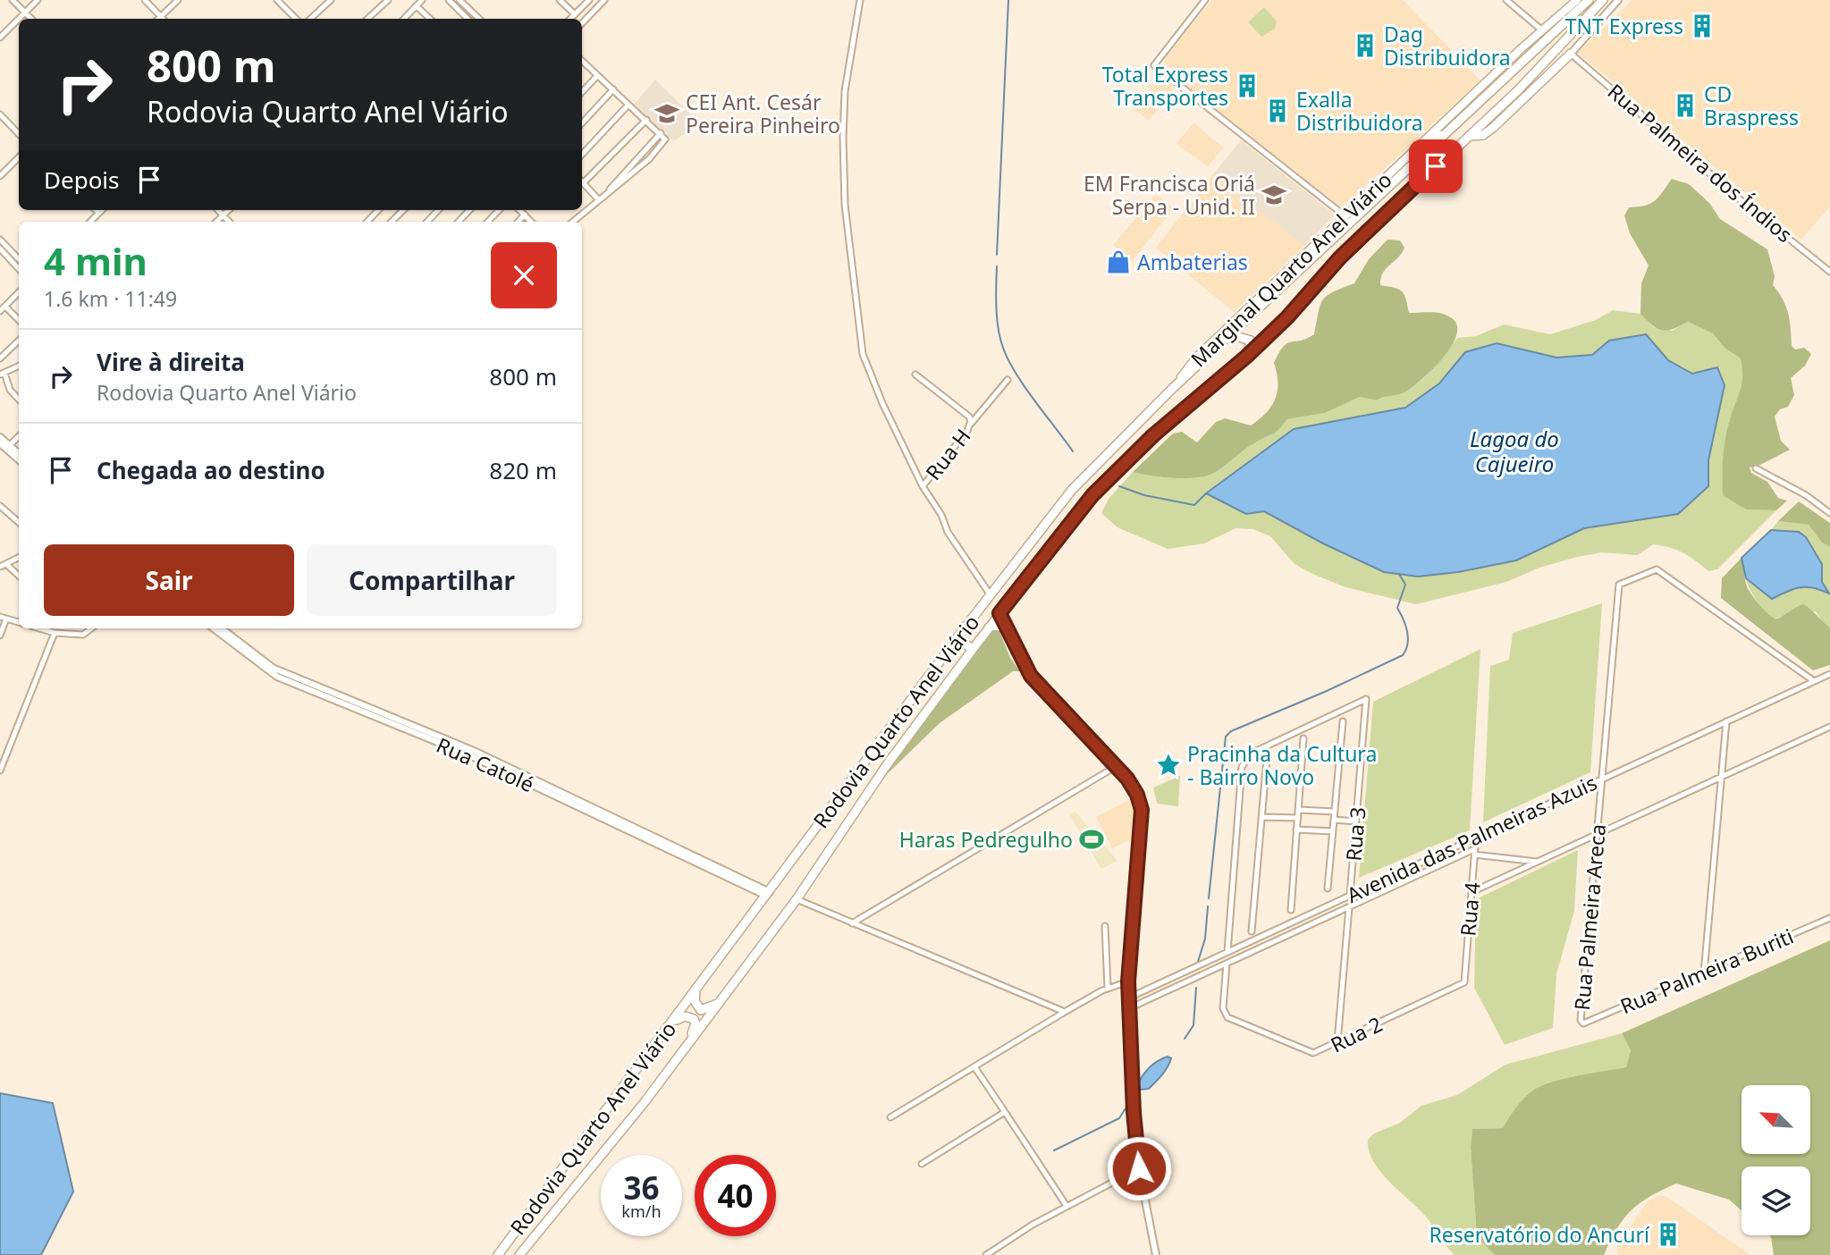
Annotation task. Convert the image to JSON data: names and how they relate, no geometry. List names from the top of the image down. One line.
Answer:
{"streets":{"highway":["Rodovia Quarto Anel Viário"],"main road":["Marginal Quarto Anel Viário"],"street":["Rua Palmeira dos Índios","Rua H","Rua Catolé","Rua 3","Avenida das Palmeiras Azuis","Rua 4","Rua Palmeira Areca","Rua Palmeira Buriti","Rua 2"]},"crossings":[["Marginal Quarto Anel Viário","Rodovia Quarto Anel Viário"],["Rodovia Quarto Anel Viário","Rua Catolé"],["Rua 3","Avenida das Palmeiras Azuis"],["Avenida das Palmeiras Azuis","Rua 4"],["Avenida das Palmeiras Azuis","Rua Palmeira Areca"],["Avenida das Palmeiras Azuis","Rua 2"],["Rua 4","Rua 2"],["Rua Palmeira Areca","Rua Palmeira Buriti"]],"water":["Lagoa do Cajueiro"],"places":{"building":["TNT Express","Dag Distribuidora","Total Express Transportes","CD Braspress","Exalla Distribuidora","Reservatório do Ancurí"],"school or university":["CEI Ant. Cesár Pereira Pinheiro","EM Francisca Oriá Serpa - Unid. II"],"shop":["Ambaterias"],"place":["Pracinha da Cultura - Bairro Novo"],"sports":["Haras Pedregulho"]},"north":"top left","page":{"turn":["800 m","Rodovia Quarto Anel Viário"],"then":"Depois","heading":["4 min","1.6 km · 11:49"],"list":[{"name":"Vire à direita","note":"Rodovia Quarto Anel Viário","value":"800 m"},{"name":"Chegada ao destino","value":"820 m"}],"buttons":["Sair","Compartilhar"],"speed":"36 km/h","limit":"40"}}
